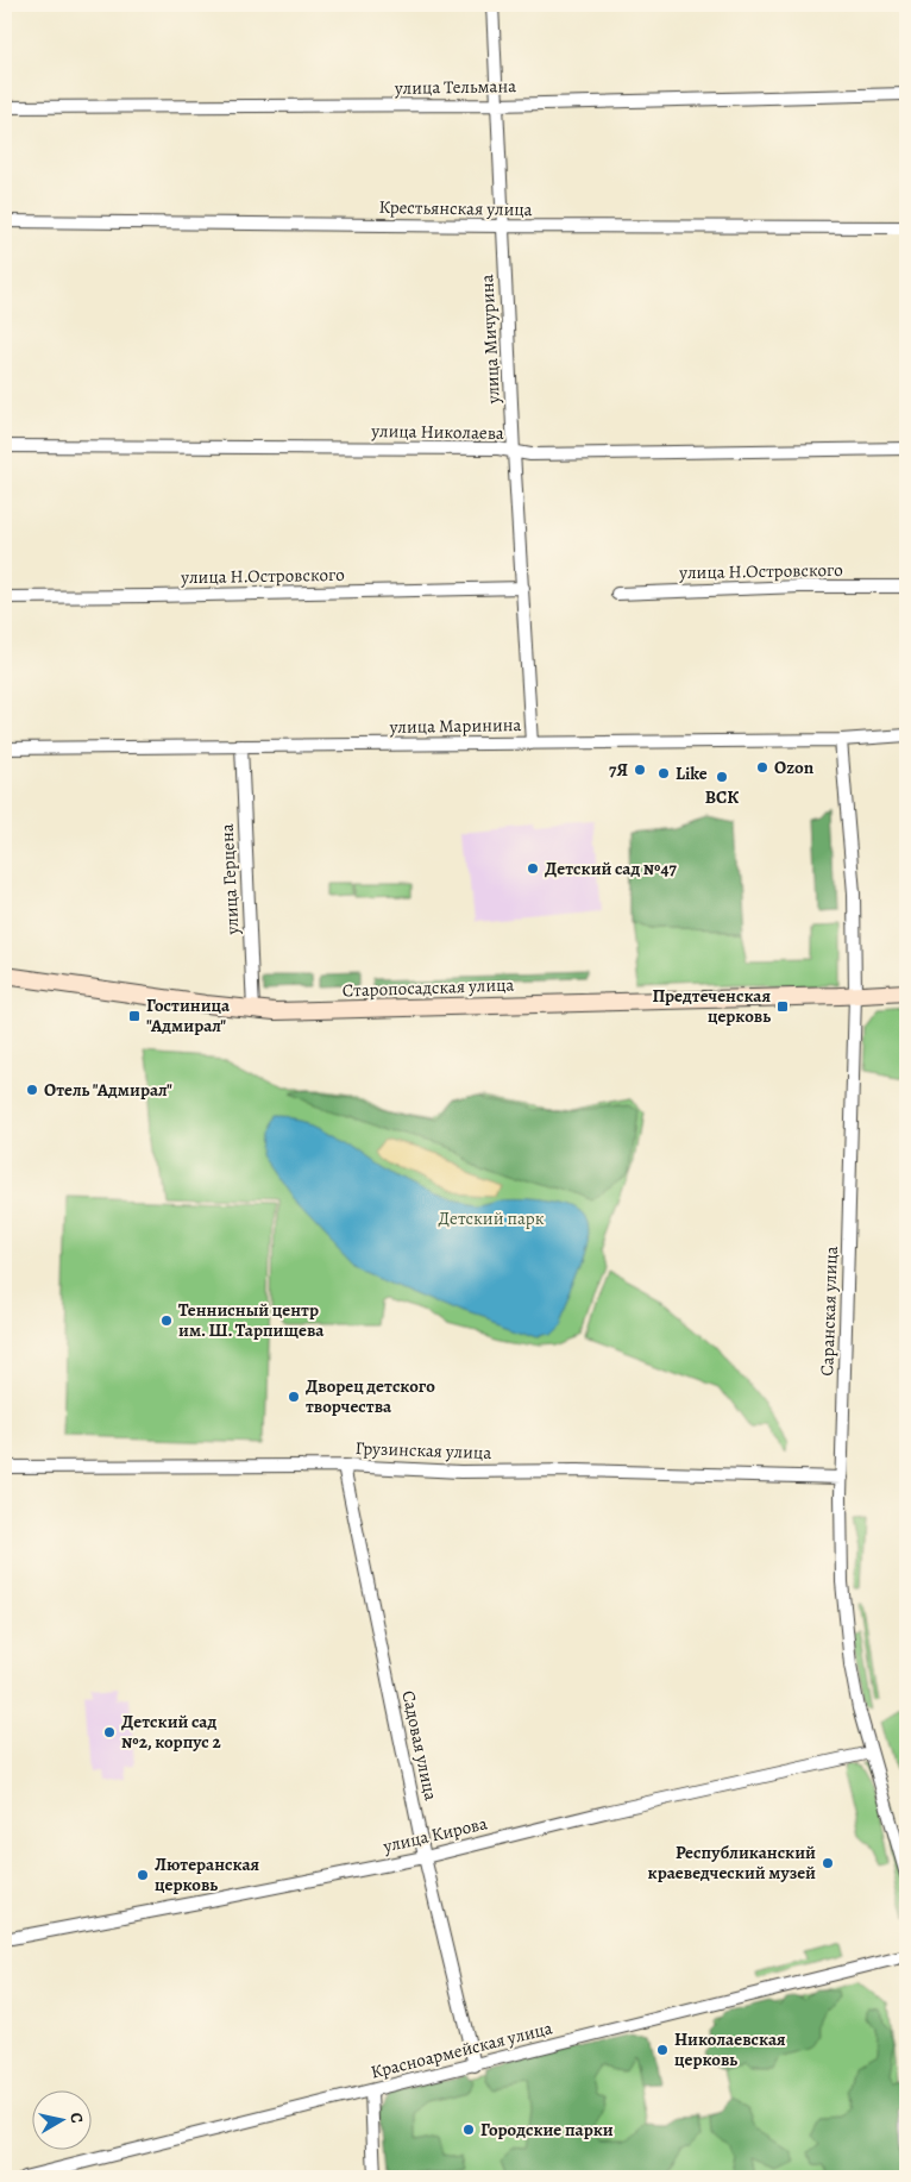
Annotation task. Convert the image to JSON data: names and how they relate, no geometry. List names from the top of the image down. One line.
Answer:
{"streets":{"main road":["Старопосадская улица"],"street":["улица Тельмана","Крестьянская улица","улица Мичурина","улица Николаева","улица Н.Островского","улица Маринина","улица Герцена","Саранская улица","Грузинская улица","Садовая улица","улица Кирова","Красноармейская улица"]},"crossings":[["улица Тельмана","улица Мичурина"],["Крестьянская улица","улица Мичурина"],["улица Мичурина","улица Николаева"],["улица Мичурина","улица Н.Островского"],["улица Мичурина","улица Маринина"],["улица Маринина","улица Герцена"],["улица Маринина","Саранская улица"],["улица Герцена","Старопосадская улица"],["Старопосадская улица","Саранская улица"],["Саранская улица","Грузинская улица"],["Саранская улица","улица Кирова"],["Грузинская улица","Садовая улица"],["Садовая улица","улица Кирова"],["Садовая улица","Красноармейская улица"]],"parks":["Детский парк"],"places":{"other":["Ozon","7Я","Like","ВСК","Детский сад №47","Отель \"Адмирал\"","Теннисный центр им. Ш. Тарпищева","Дворец детского творчества","Детский сад №2, корпус 2","Республиканский краеведческий музей","Лютеранская церковь","Николаевская церковь","Городские парки"],"transit":["Предтеченская церковь","Гостиница \"Адмирал\""]},"north":"right"}
